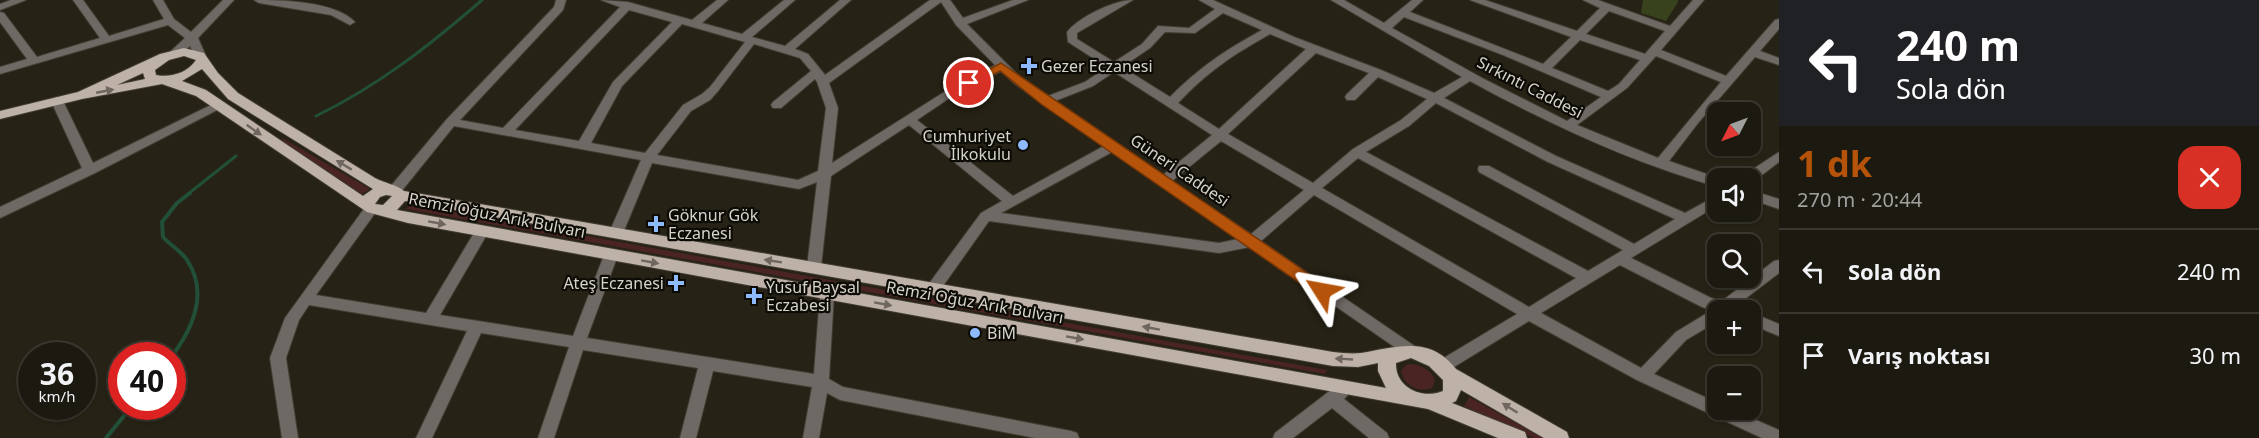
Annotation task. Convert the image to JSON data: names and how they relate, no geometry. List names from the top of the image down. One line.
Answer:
{"streets":{"main road":["Güneri Caddesi","Remzi Oğuz Arık Bulvarı"],"street":["Sırkıntı Caddesi"]},"crossings":[["Güneri Caddesi","Remzi Oğuz Arık Bulvarı"]],"places":{"health":["Gezer Eczanesi","Göknur Gök Eczanesi","Ateş Eczanesi","Yusuf Baysal Eczabesi"],"other":["Cumhuriyet İlkokulu","BiM"]},"north":"bottom left","page":{"turn":["240 m","Sola dön"],"map_buttons":["+","−"],"heading":["1 dk","270 m · 20:44"],"list":[{"name":"Sola dön","value":"240 m"},{"name":"Varış noktası","value":"30 m"}],"speed":"36 km/h","limit":"40"}}
